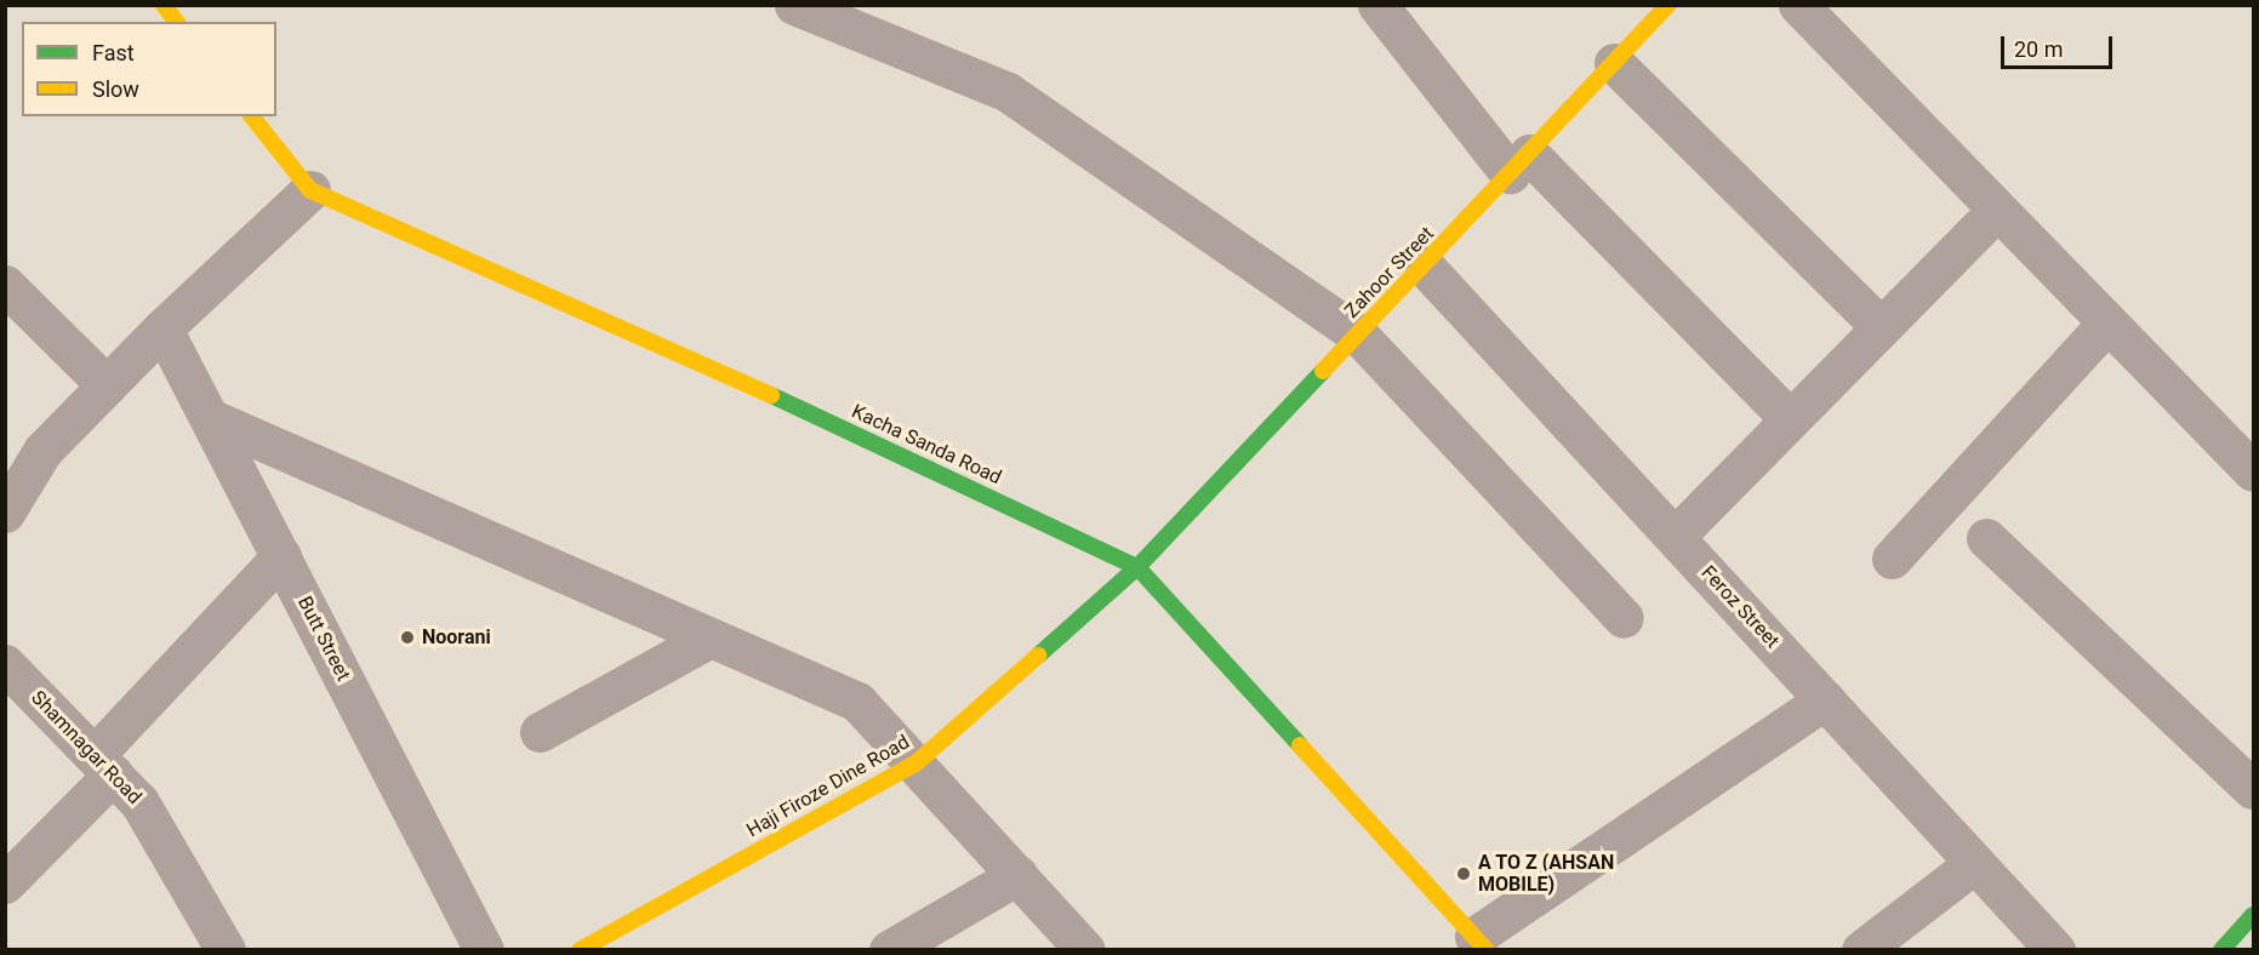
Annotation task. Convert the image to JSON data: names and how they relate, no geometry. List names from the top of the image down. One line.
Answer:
{"streets":{"main road":["Zahoor Street","Kacha Sanda Road","Haji Firoze Dine Road"],"street":["Feroz Street","Butt Street","Shamnagar Road"]},"crossings":[["Zahoor Street","Kacha Sanda Road"],["Zahoor Street","Feroz Street"],["Zahoor Street","Haji Firoze Dine Road"],["Kacha Sanda Road","Haji Firoze Dine Road"]],"places":["Noorani","A TO Z (AHSAN MOBILE)"],"legend":["Fast","Slow"],"scale_bar":"20 m"}
